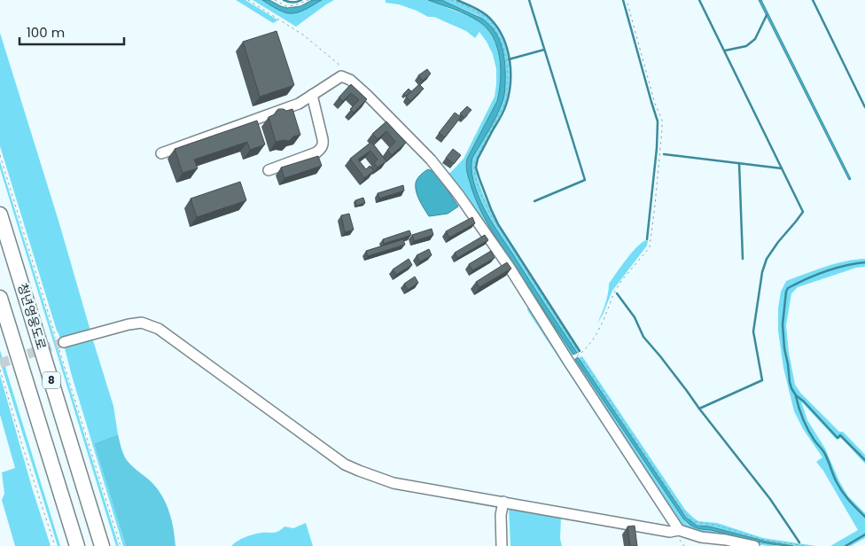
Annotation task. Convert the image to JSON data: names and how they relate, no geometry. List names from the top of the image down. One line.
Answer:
{"streets":{"highway":["청년영웅도로","8"]},"scale_bar":"100 m"}
